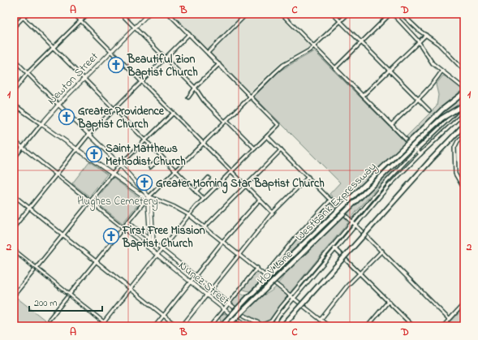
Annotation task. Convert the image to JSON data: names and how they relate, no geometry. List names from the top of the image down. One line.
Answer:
{"streets":{"highway":["Westbank Expressway","HOV Lane"],"main road":["Newton Street","Nunez Street"]},"crossings":[["Newton Street","Nunez Street"]],"parks":["Hughes Cemetery"],"places":{"church":["Beautiful Zion Baptist Church","Greater Providence Baptist Church","Saint Matthews Methodist Church","Greater Morning Star Baptist Church","First Free Mission Baptist Church"]},"scale_bar":"200 m","grid":{"columns":["A","B","C","D"],"rows":["1","2"]}}
